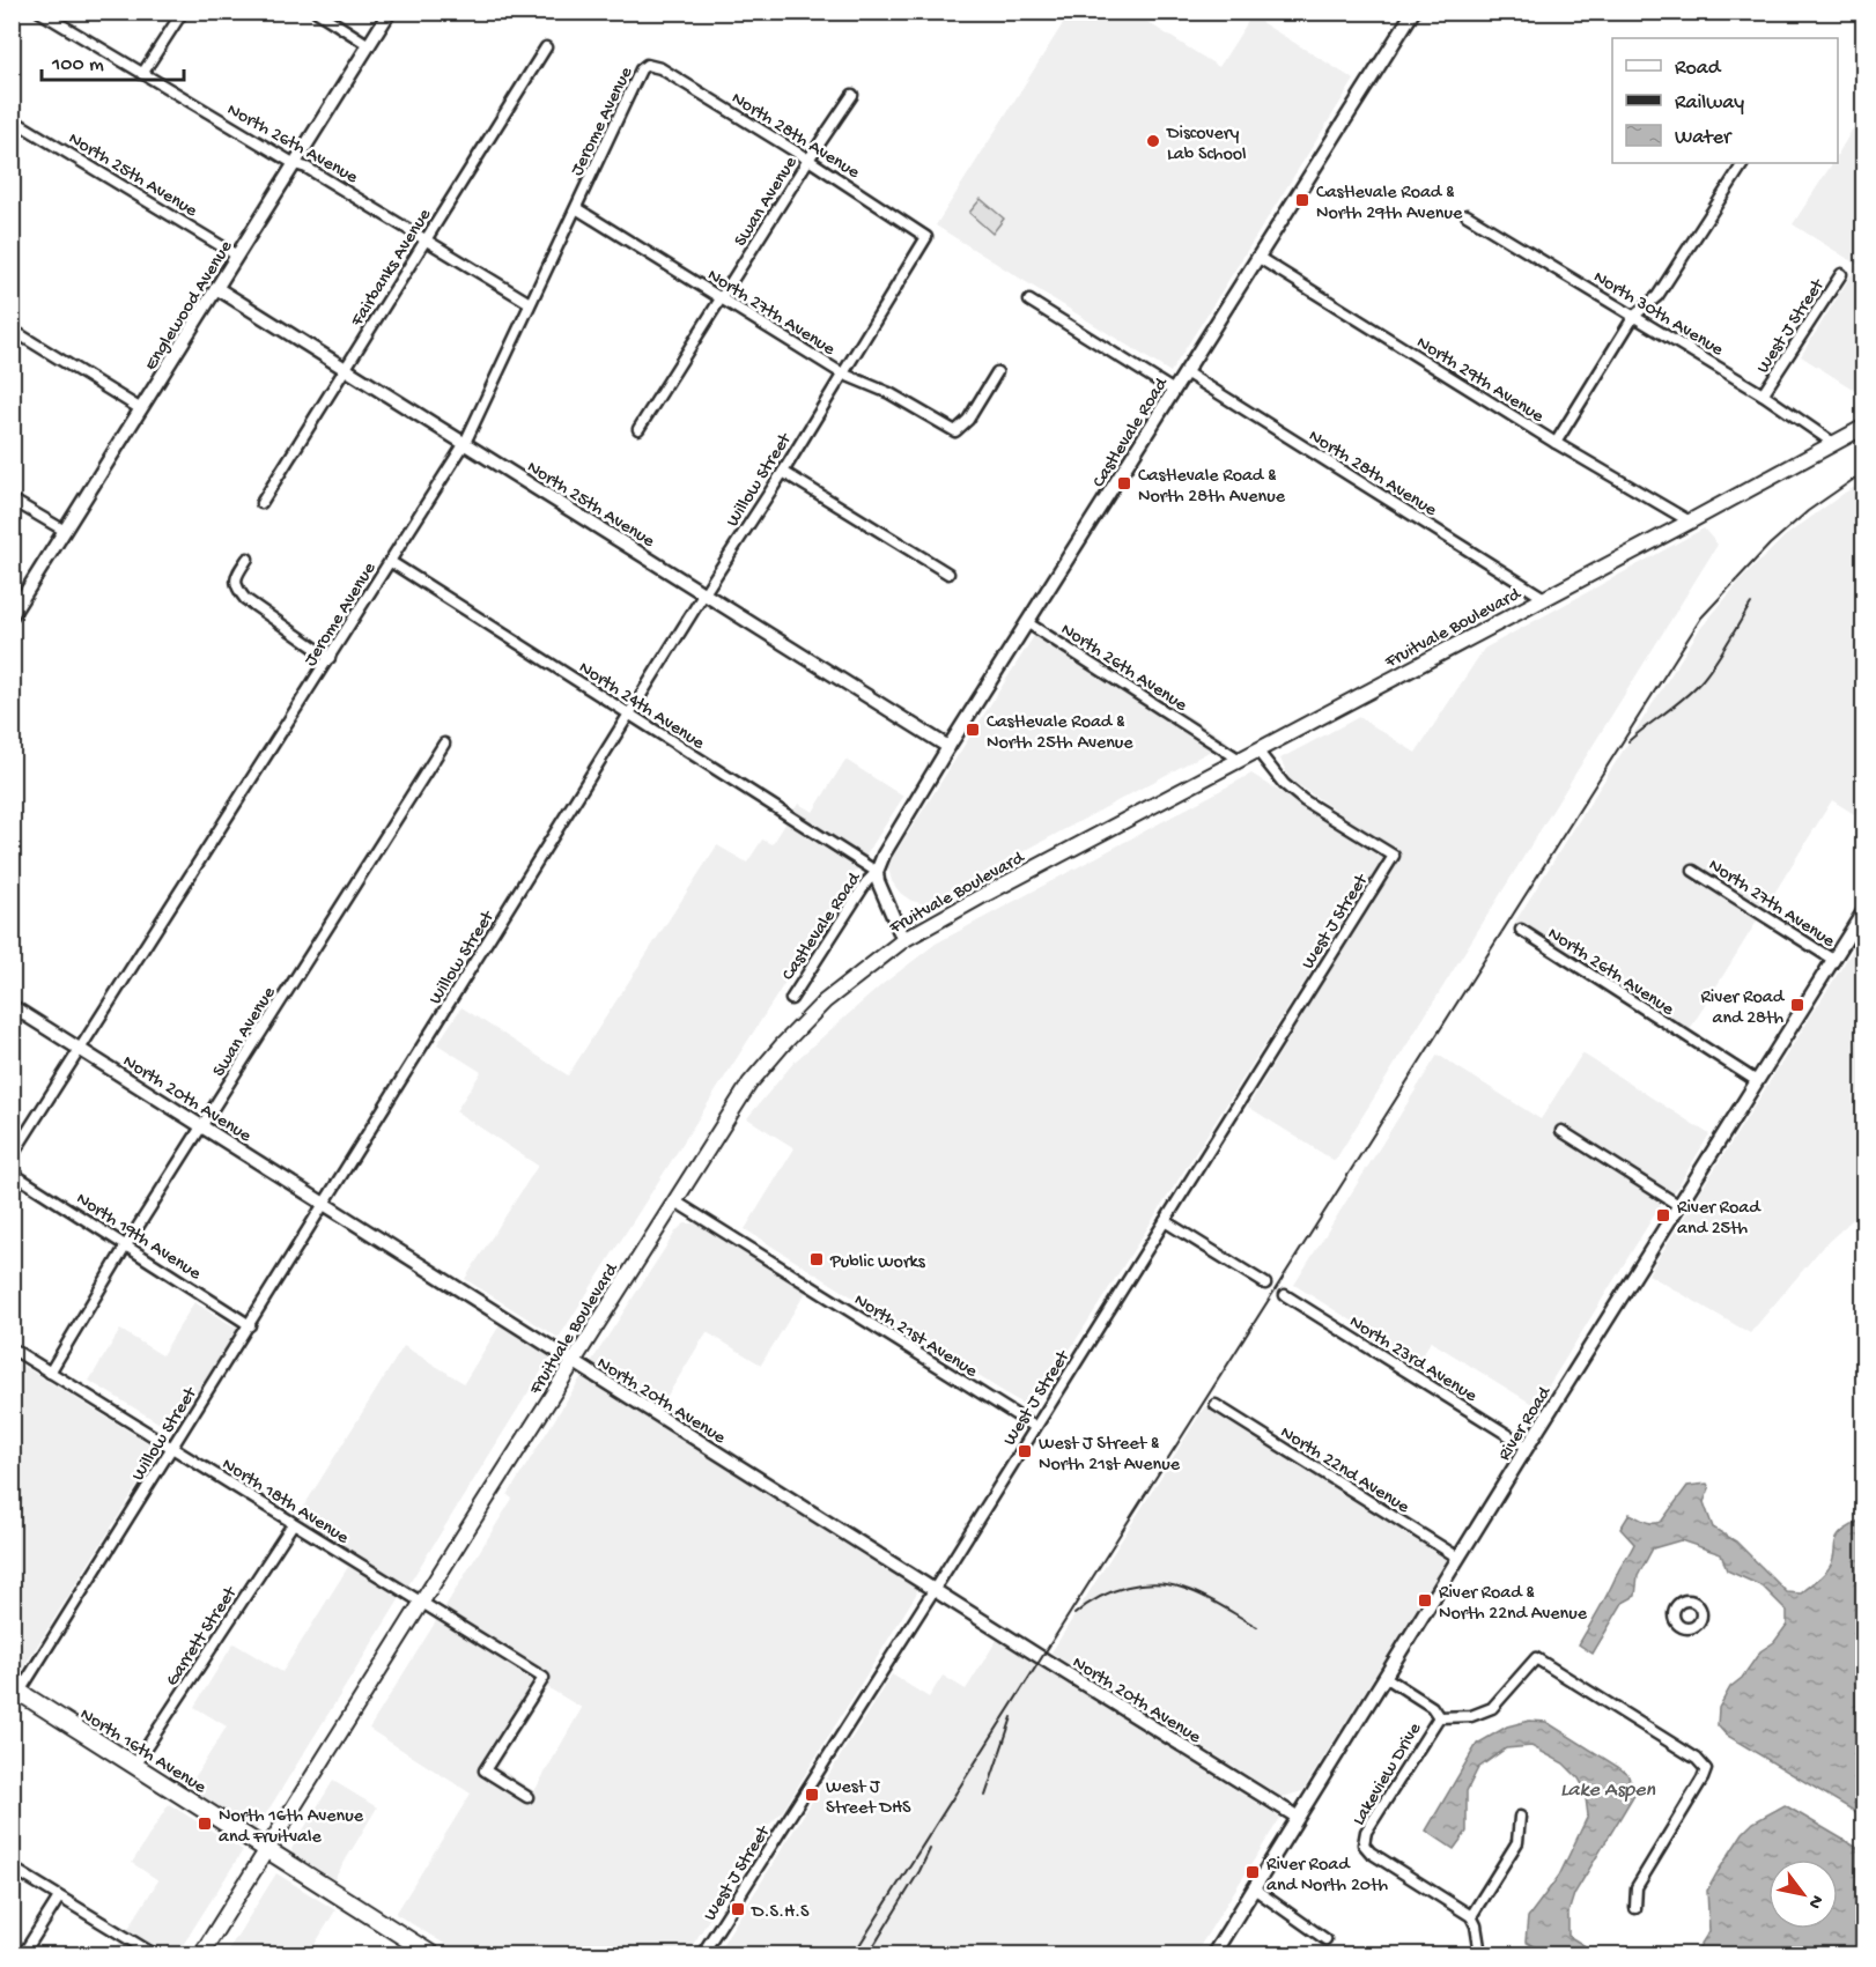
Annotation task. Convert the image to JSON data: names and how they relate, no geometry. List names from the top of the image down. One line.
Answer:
{"streets":{"main road":["Fruitvale Boulevard","North 16th Avenue"],"street":["Jerome Avenue","North 28th Avenue","North 26th Avenue","North 25th Avenue","Swan Avenue","Fairbanks Avenue","Englewood Avenue","North 27th Avenue","North 30th Avenue","West J Street","North 29th Avenue","Castlevale Road","Willow Street","North 24th Avenue","North 20th Avenue","North 19th Avenue","North 21st Avenue","North 23rd Avenue","River Road","North 22nd Avenue","North 18th Avenue","Garrett Street","Lakeview Drive"]},"crossings":[["Jerome Avenue","North 28th Avenue"],["Jerome Avenue","North 26th Avenue"],["Jerome Avenue","North 25th Avenue"],["Jerome Avenue","North 27th Avenue"],["Jerome Avenue","North 24th Avenue"],["Jerome Avenue","North 20th Avenue"],["North 28th Avenue","Swan Avenue"],["North 28th Avenue","Castlevale Road"],["North 28th Avenue","Willow Street"],["North 28th Avenue","Fruitvale Boulevard"],["North 26th Avenue","Fairbanks Avenue"],["North 26th Avenue","Englewood Avenue"],["North 26th Avenue","Castlevale Road"],["North 26th Avenue","Fruitvale Boulevard"],["North 26th Avenue","River Road"],["North 25th Avenue","Fairbanks Avenue"],["North 25th Avenue","Englewood Avenue"],["North 25th Avenue","Castlevale Road"],["North 25th Avenue","Willow Street"],["Swan Avenue","North 27th Avenue"],["Swan Avenue","North 20th Avenue"],["Swan Avenue","North 19th Avenue"],["Swan Avenue","North 18th Avenue"],["North 27th Avenue","Willow Street"],["North 27th Avenue","River Road"],["North 30th Avenue","West J Street"],["North 30th Avenue","Fruitvale Boulevard"],["West J Street","Fruitvale Boulevard"],["West J Street","North 20th Avenue"],["West J Street","North 21st Avenue"],["North 29th Avenue","Castlevale Road"],["North 29th Avenue","Fruitvale Boulevard"],["Castlevale Road","Fruitvale Boulevard"],["Castlevale Road","North 24th Avenue"],["Willow Street","North 24th Avenue"],["Willow Street","North 20th Avenue"],["Willow Street","North 19th Avenue"],["Willow Street","North 18th Avenue"],["Willow Street","North 16th Avenue"],["Fruitvale Boulevard","North 20th Avenue"],["Fruitvale Boulevard","North 21st Avenue"],["Fruitvale Boulevard","North 18th Avenue"],["Fruitvale Boulevard","North 16th Avenue"],["North 20th Avenue","River Road"],["North 23rd Avenue","River Road"],["River Road","North 22nd Avenue"],["North 18th Avenue","Garrett Street"],["Garrett Street","North 16th Avenue"]],"water":["Lake Aspen"],"places":{"other":["Discovery Lab School"],"transit":["Castlevale Road & North 29th Avenue","Castlevale Road & North 28th Avenue","Castlevale Road & North 25th Avenue","River Road and 28th","River Road and 25th","Public Works","West J Street & North 21st Avenue","River Road & North 22nd Avenue","West J Street DHS","North 16th Avenue and Fruitvale","River Road and North 20th","D.S.H.S"]},"legend":["Road","Railway","Water"],"scale_bar":"100 m","north":"bottom right"}
